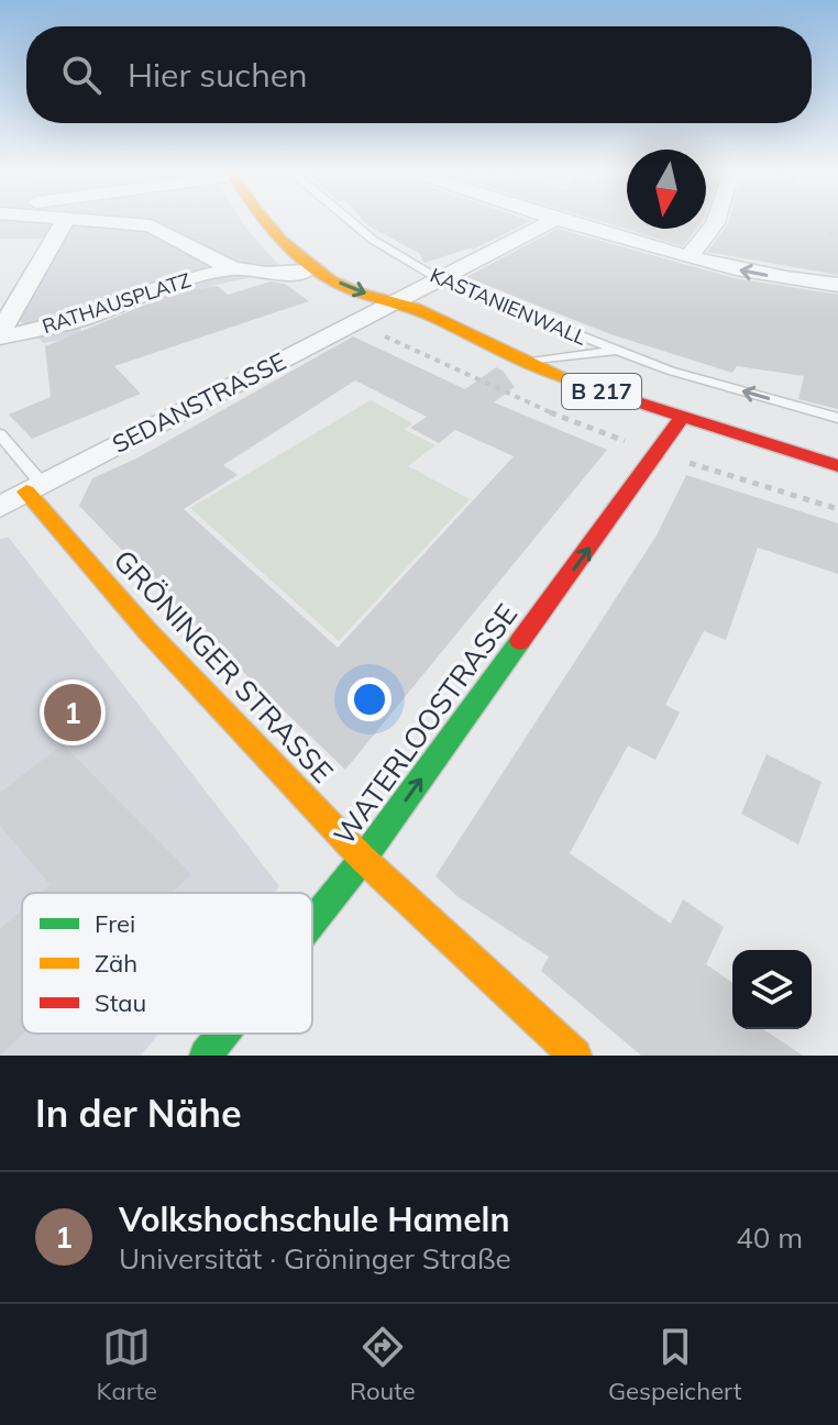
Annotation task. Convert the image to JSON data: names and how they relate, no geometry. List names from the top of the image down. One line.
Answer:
{"streets":{"street":["RATHAUSPLATZ","KASTANIENWALL","B 217","SEDANSTRASSE","GRÖNINGER STRASSE","WATERLOOSTRASSE"]},"crossings":[["KASTANIENWALL","SEDANSTRASSE"],["KASTANIENWALL","WATERLOOSTRASSE"],["SEDANSTRASSE","GRÖNINGER STRASSE"],["GRÖNINGER STRASSE","WATERLOOSTRASSE"]],"one_way":["WATERLOOSTRASSE"],"legend":["Frei","Zäh","Stau"],"north":"bottom","page":{"search":"Hier suchen","pins":"1","heading":"In der Nähe","list":[{"mark":"1","name":"Volkshochschule Hameln","note":"Universität · Gröninger Straße","value":"40 m"}],"nav":["Karte","Route","Gespeichert"]}}
